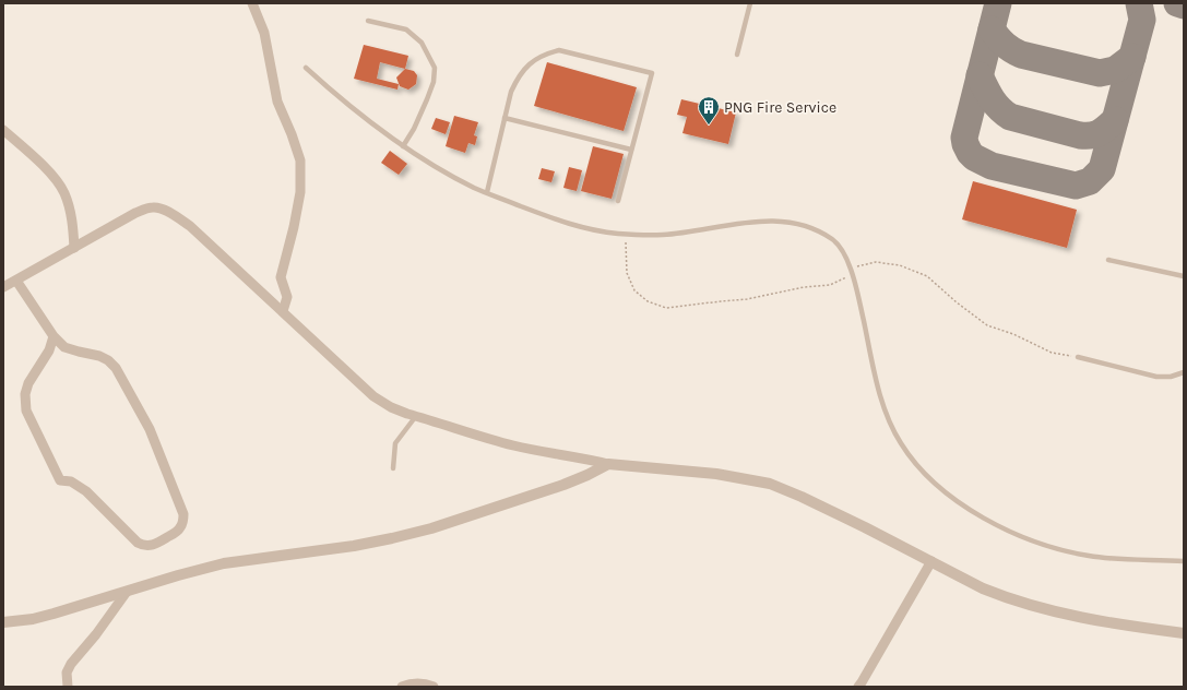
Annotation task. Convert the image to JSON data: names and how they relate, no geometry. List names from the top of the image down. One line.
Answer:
{"places":{"building":["PNG Fire Service"]}}
